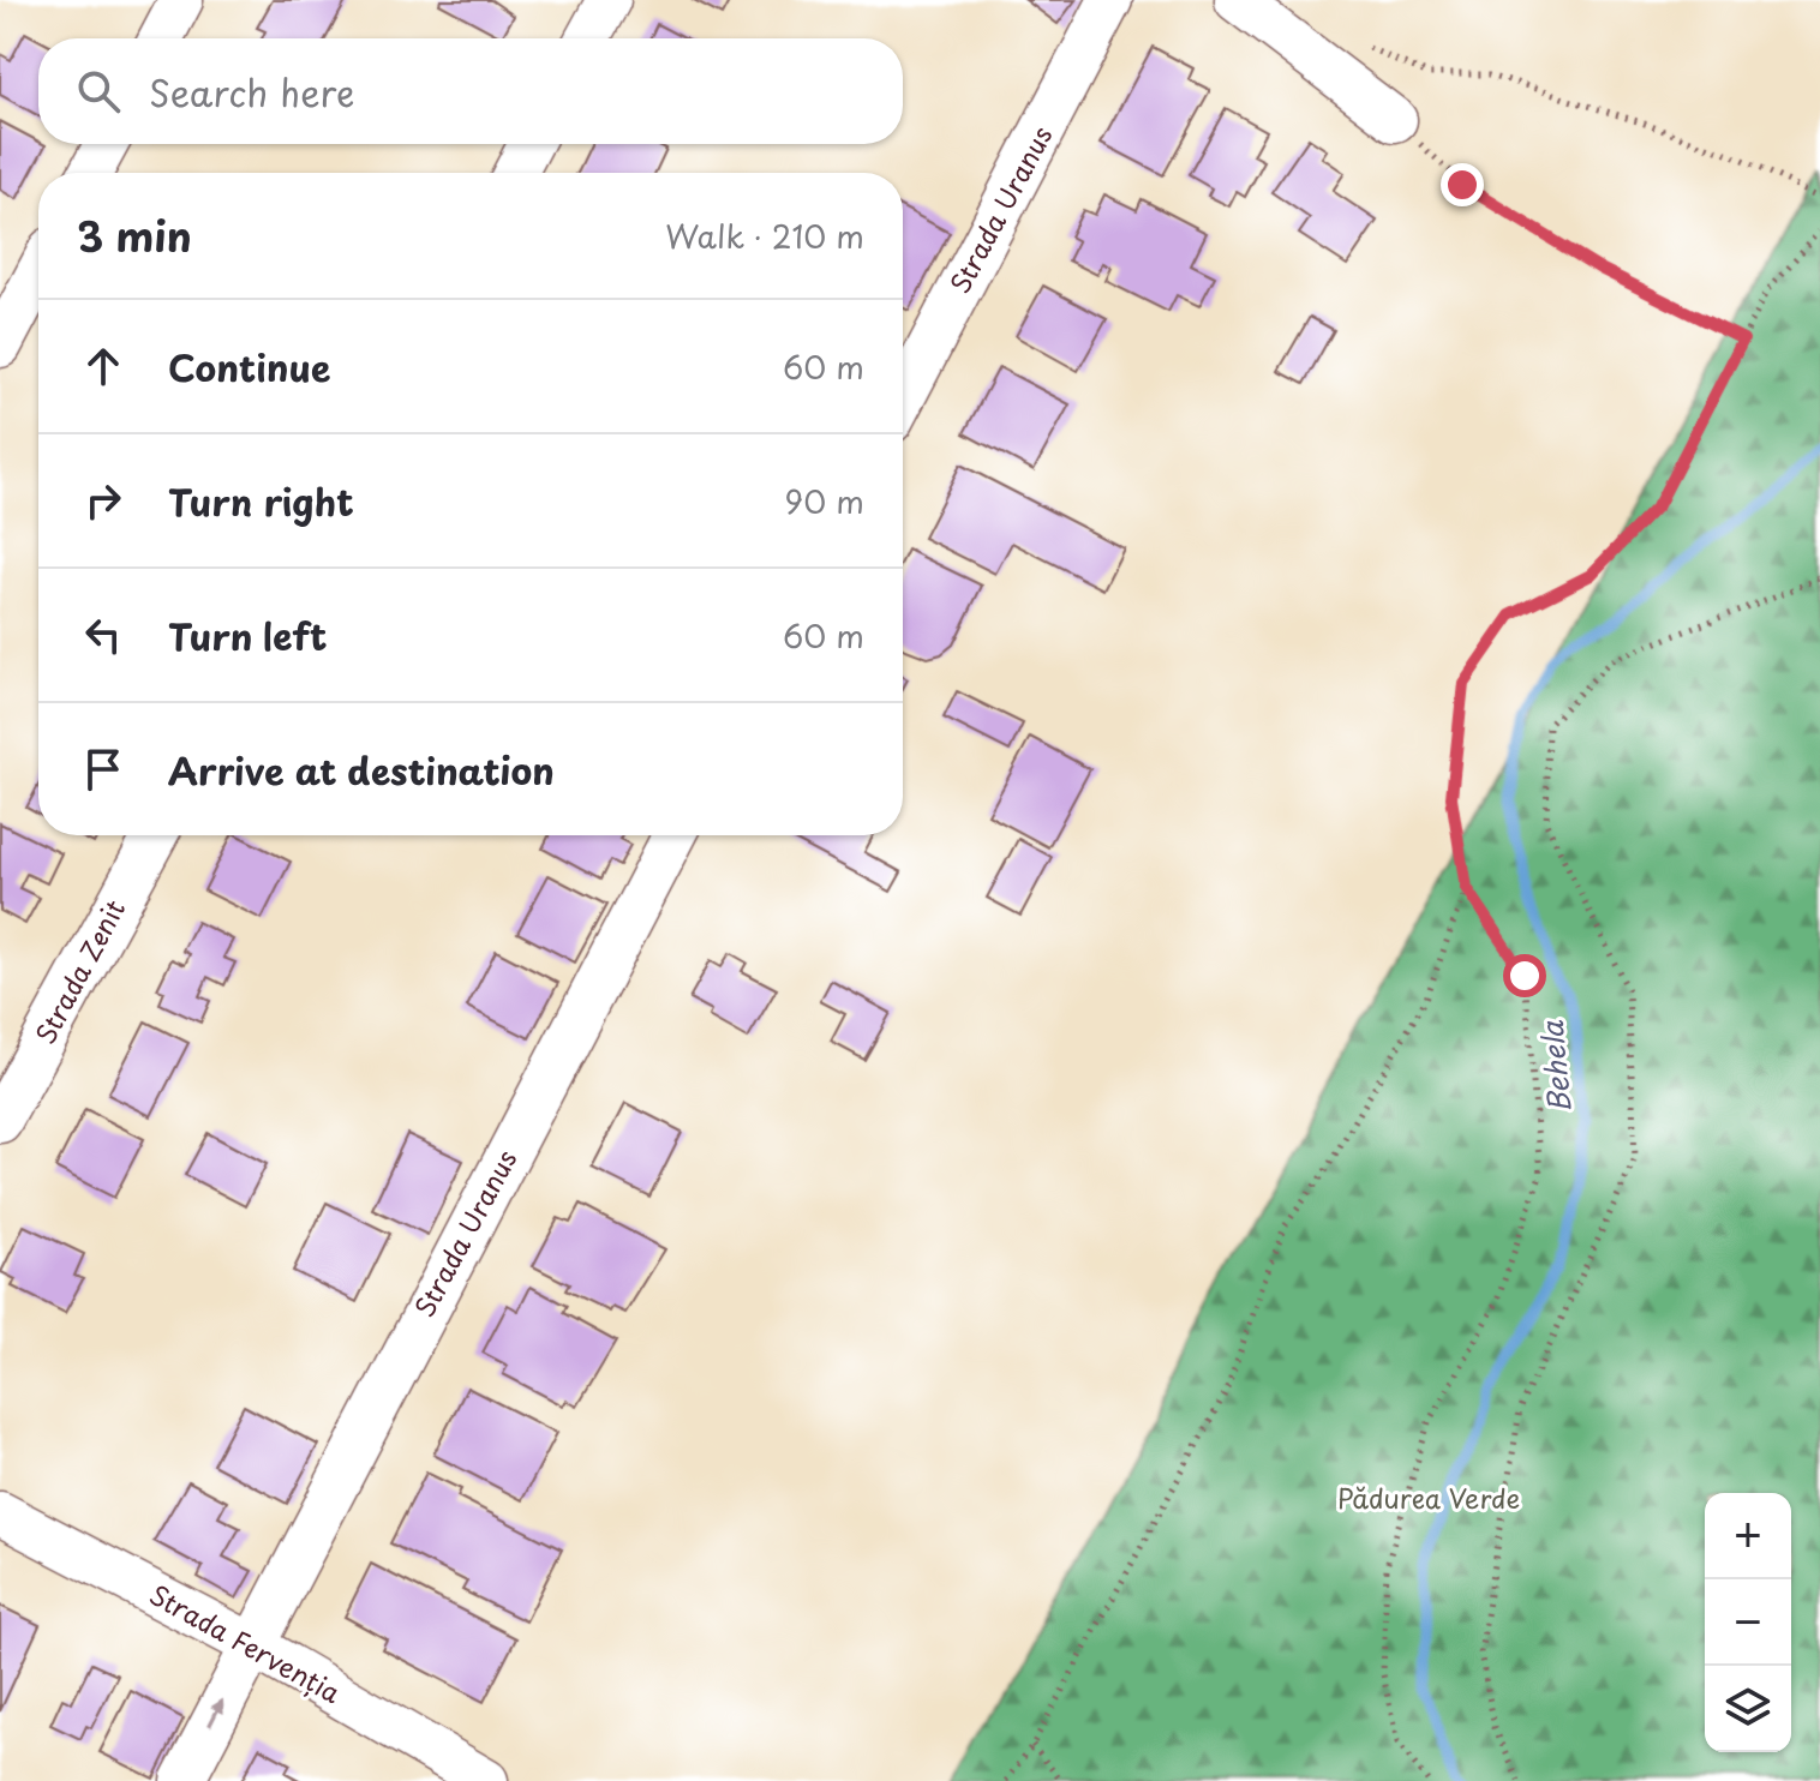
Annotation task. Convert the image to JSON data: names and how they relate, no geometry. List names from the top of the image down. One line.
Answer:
{"streets":{"street":["Strada Uranus","Strada Zenit","Strada Fervenția"]},"crossings":[["Strada Uranus","Strada Fervenția"]],"water":["Behela"],"parks":["Pădurea Verde"],"page":{"search":"Search here","heading":["3 min","Walk · 210 m"],"list":[["Continue","60 m"],["Turn right","90 m"],["Turn left","60 m"],"Arrive at destination"],"map_buttons":["+","−"]}}
